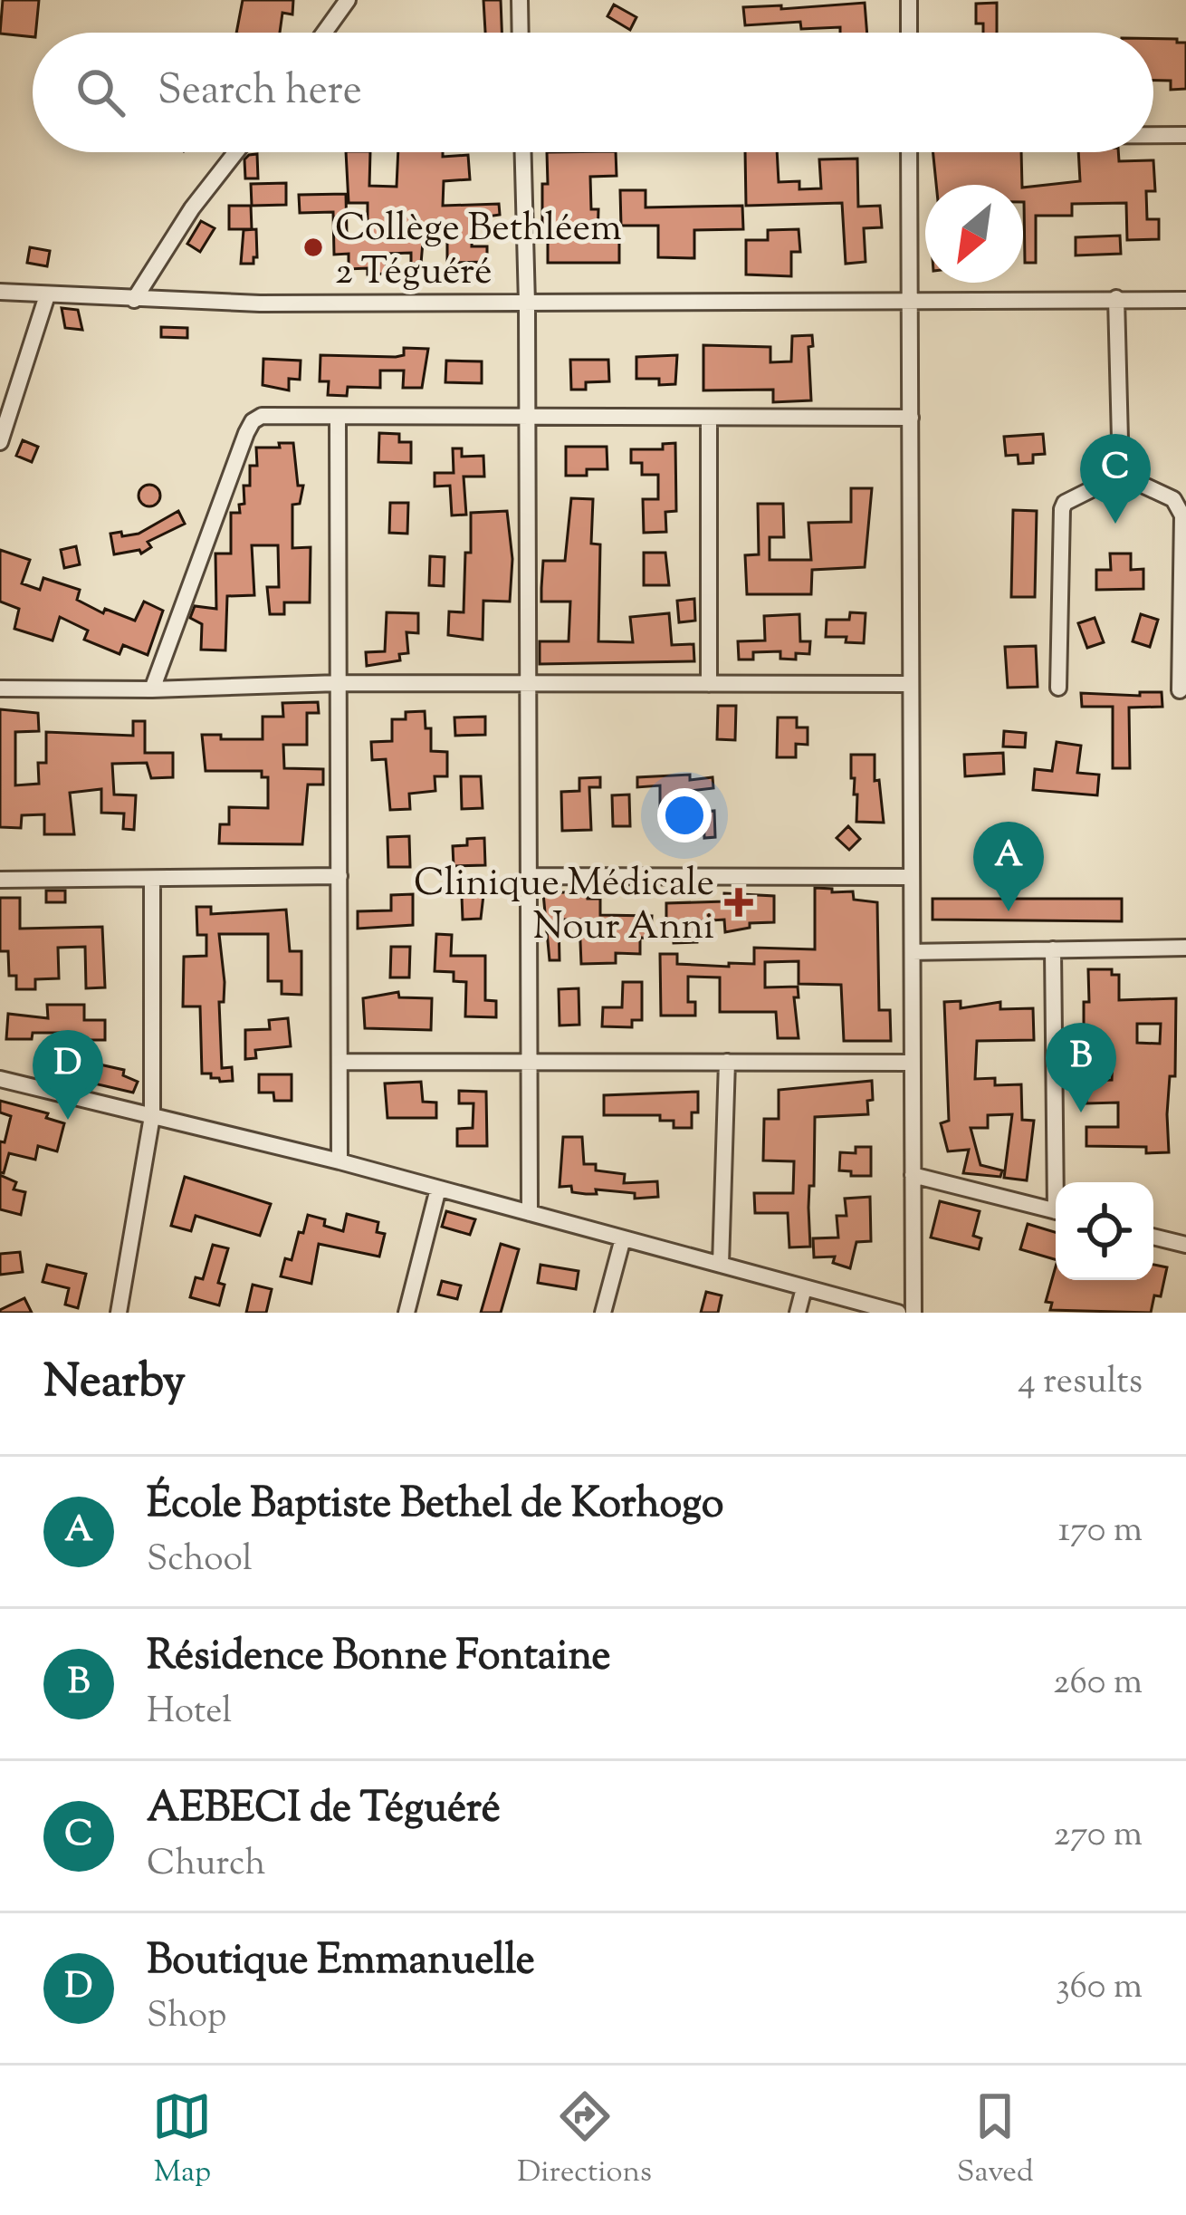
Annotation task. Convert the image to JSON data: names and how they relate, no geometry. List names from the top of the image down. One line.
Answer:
{"places":{"other":["Collège Bethléem 2 Téguéré"],"health":["Clinique Médicale Nour Anni"]},"north":"bottom left","page":{"search":"Search here","pins":["C","A","B","D"],"heading":["Nearby","4 results"],"list":[{"mark":"A","name":"École Baptiste Bethel de Korhogo","note":"School","value":"170 m"},{"mark":"B","name":"Résidence Bonne Fontaine","note":"Hotel","value":"260 m"},{"mark":"C","name":"AEBECI de Téguéré","note":"Church","value":"270 m"},{"mark":"D","name":"Boutique Emmanuelle","note":"Shop","value":"360 m"}],"nav":["Map","Directions","Saved"]}}
